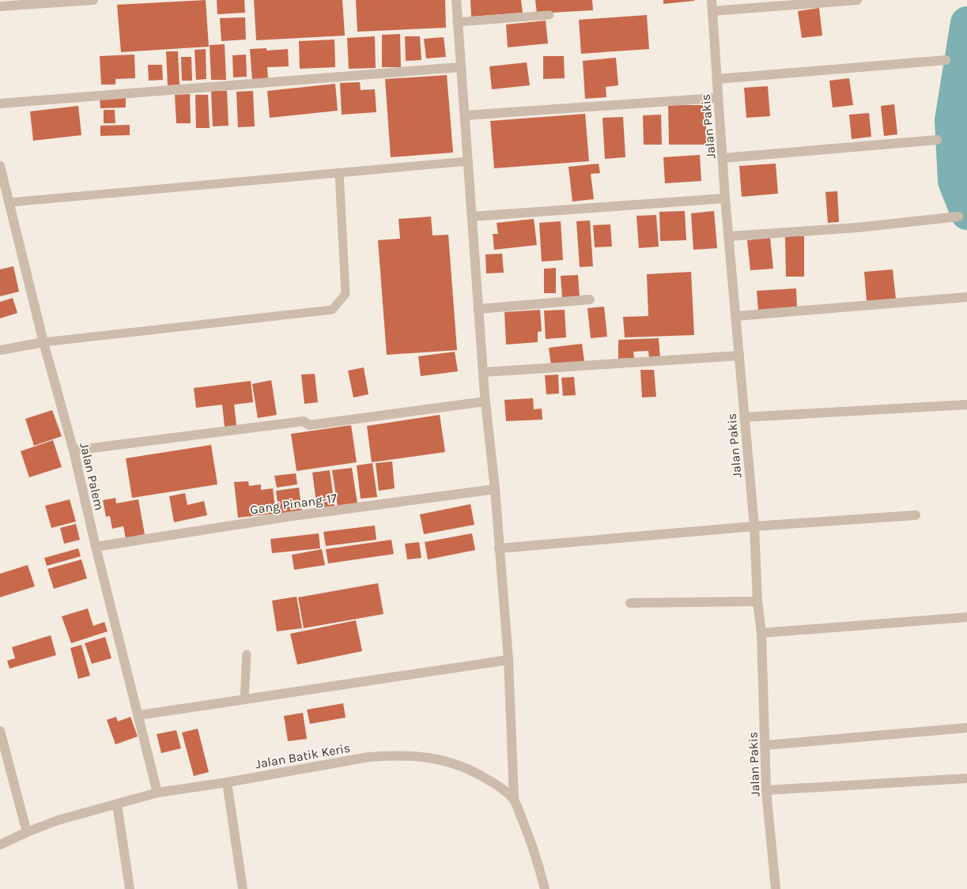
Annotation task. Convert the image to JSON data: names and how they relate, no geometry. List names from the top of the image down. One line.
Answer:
{"streets":{"street":["Jalan Pakis","Jalan Palem","Gang Pinang-17","Jalan Batik Keris"]},"crossings":[["Jalan Palem","Gang Pinang-17"],["Jalan Palem","Jalan Batik Keris"]]}
